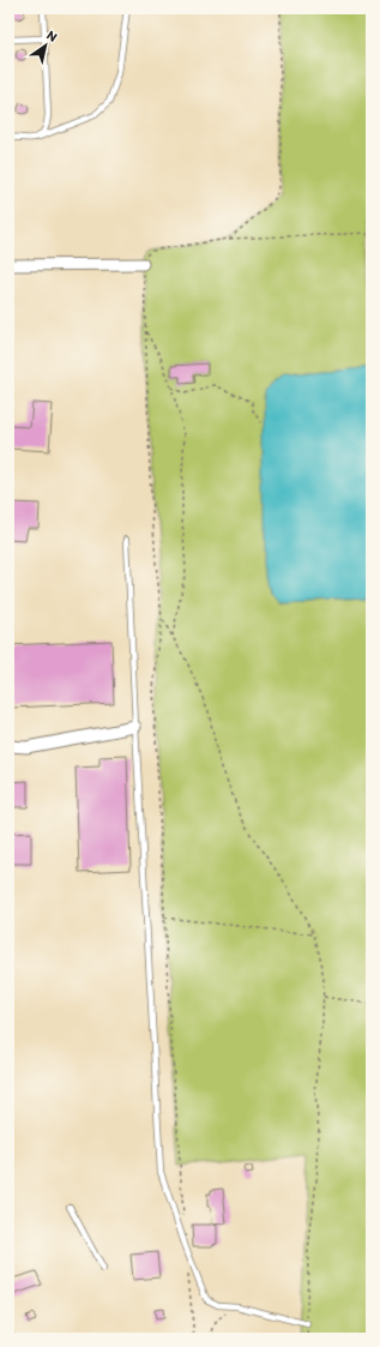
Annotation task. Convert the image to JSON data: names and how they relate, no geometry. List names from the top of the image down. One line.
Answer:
{"north":"top right"}
